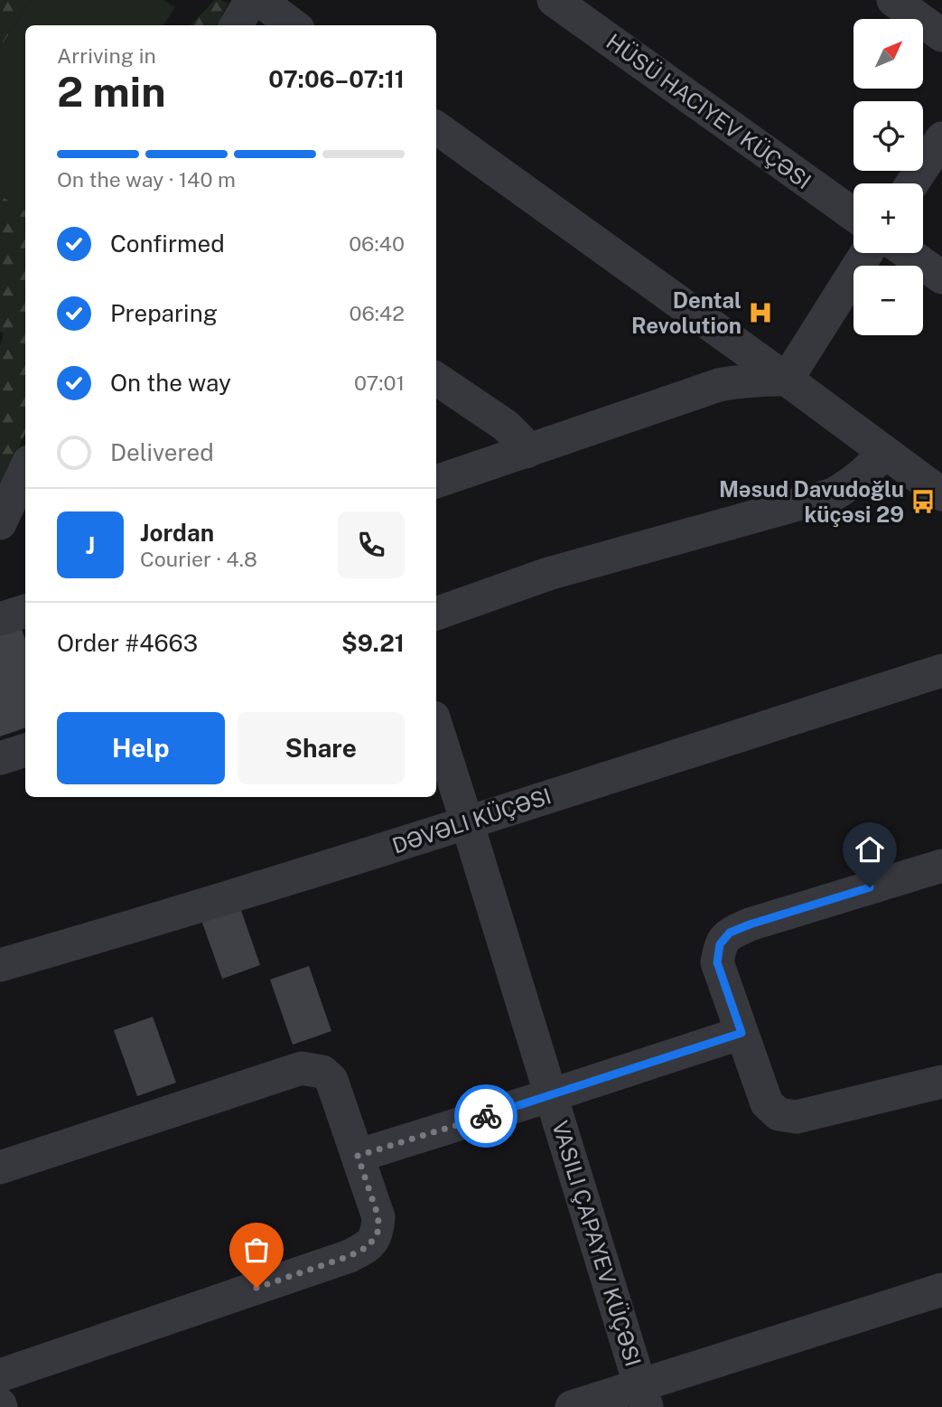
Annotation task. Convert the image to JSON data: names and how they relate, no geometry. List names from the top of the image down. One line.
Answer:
{"streets":{"street":["DƏVƏLI KÜÇƏSI","VASILI ÇAPAYEV KÜÇƏSI"]},"crossings":[["DƏVƏLI KÜÇƏSI","VASILI ÇAPAYEV KÜÇƏSI"]],"places":{"hospital":["Dental Revolution"],"bus stop":["Məsud Davudoğlu küçəsi 29"]},"north":"top right","page":{"map_buttons":["+","−"],"heading":["2 min","Arriving in","07:06–07:11"],"panel":["Jordan","Courier · 4.8","Order #4663","$9.21"],"bar":"On the way · 140 m","list":[["Confirmed","06:40"],["Preparing","06:42"],["On the way","07:01"],"Delivered"],"round":"J","buttons":["Help","Share"]}}
